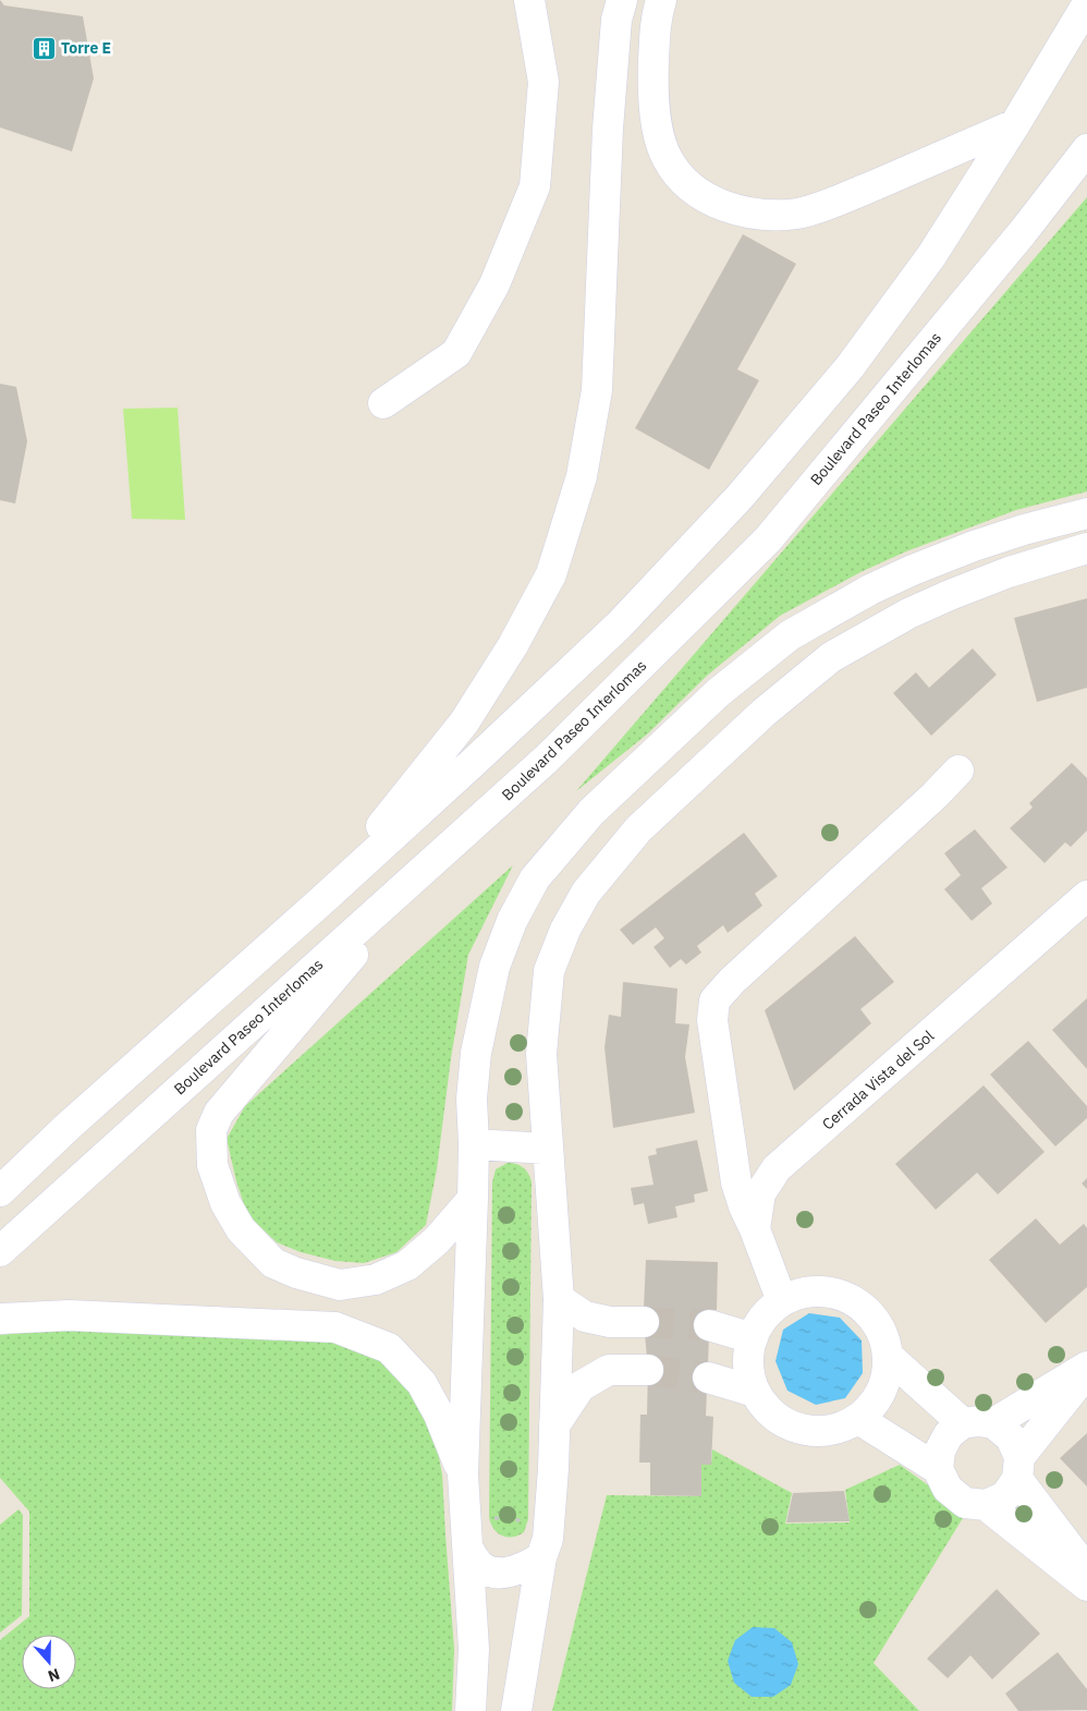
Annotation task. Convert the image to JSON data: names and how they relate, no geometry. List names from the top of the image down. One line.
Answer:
{"streets":{"main road":["Boulevard Paseo Interlomas","Cerrada Vista del Sol"]},"places":{"building":["Torre E"]},"north":"bottom"}
